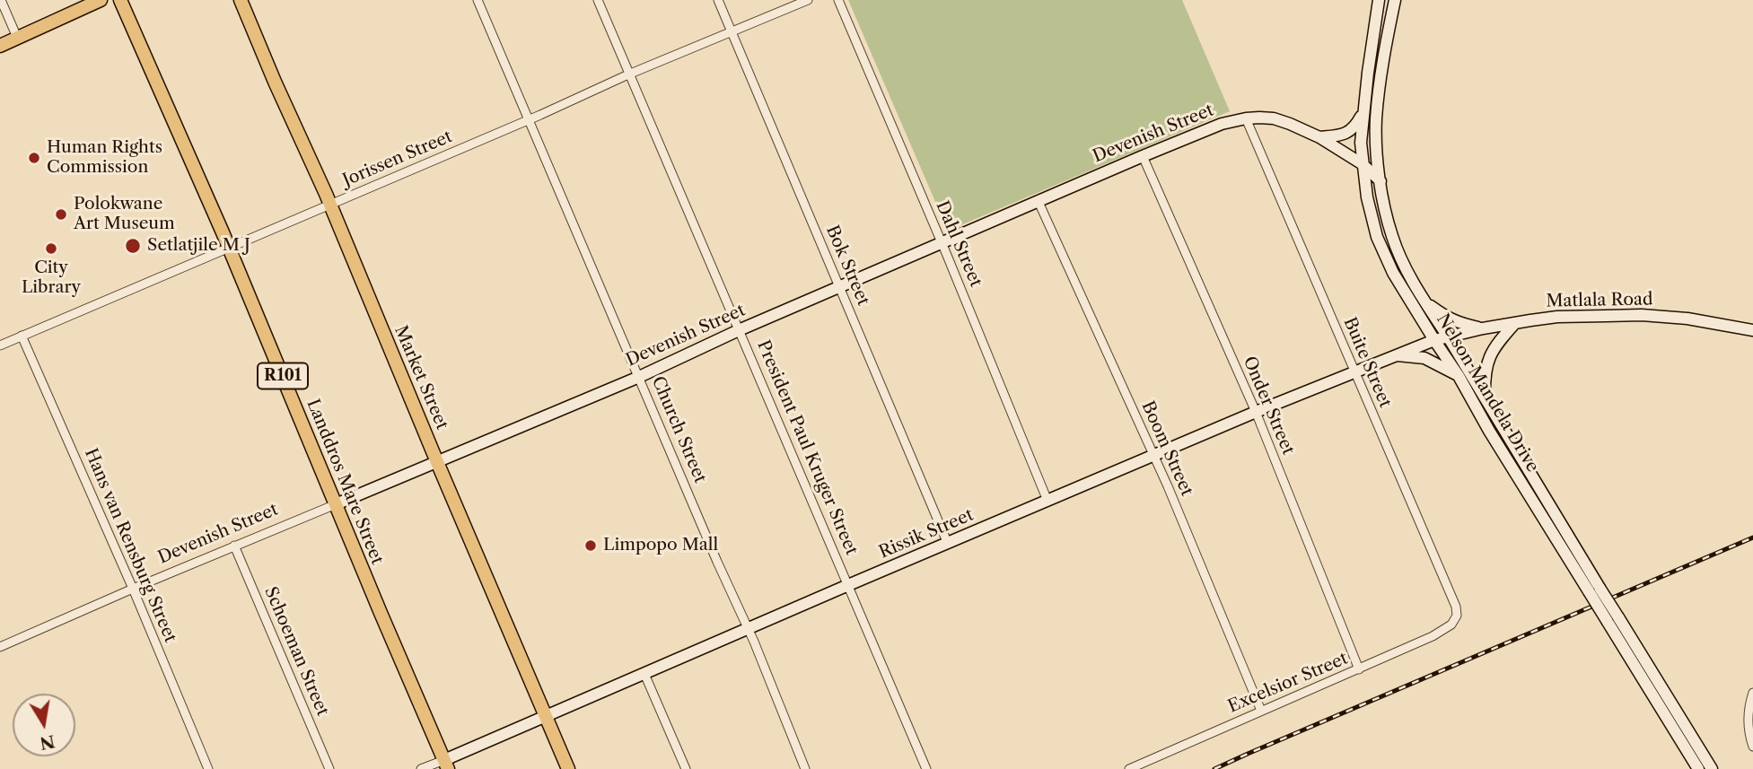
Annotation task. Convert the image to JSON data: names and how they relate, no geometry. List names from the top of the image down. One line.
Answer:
{"streets":{"main road":["Devenish Street","Matlala Road","R101","Market Street","Nelson Mandela Drive","Landdros Mare Street","Rissik Street"],"street":["Jorissen Street","Dahl Street","Bok Street","Buite Street","Onder Street","Church Street","President Paul Kruger Street","Boom Street","Hans van Rensburg Street","Schoeman Street","Excelsior Street"]},"crossings":[["Devenish Street","Dahl Street"],["Devenish Street","Bok Street"],["Devenish Street","Buite Street"],["Devenish Street","Market Street"],["Devenish Street","Nelson Mandela Drive"],["Devenish Street","Onder Street"],["Devenish Street","Church Street"],["Devenish Street","President Paul Kruger Street"],["Devenish Street","Boom Street"],["Devenish Street","Landdros Mare Street"],["Devenish Street","Hans van Rensburg Street"],["Devenish Street","Schoeman Street"],["Jorissen Street","Bok Street"],["Jorissen Street","Market Street"],["Jorissen Street","Church Street"],["Jorissen Street","President Paul Kruger Street"],["Jorissen Street","Landdros Mare Street"],["Jorissen Street","Hans van Rensburg Street"],["Dahl Street","Rissik Street"],["Bok Street","Rissik Street"],["Matlala Road","Nelson Mandela Drive"],["Matlala Road","Rissik Street"],["Buite Street","Rissik Street"],["Buite Street","Excelsior Street"],["Market Street","Rissik Street"],["Nelson Mandela Drive","Rissik Street"],["Onder Street","Rissik Street"],["Onder Street","Excelsior Street"],["Church Street","Rissik Street"],["President Paul Kruger Street","Rissik Street"],["Boom Street","Rissik Street"],["Boom Street","Excelsior Street"],["Landdros Mare Street","Rissik Street"]],"places":["Human Rights Commission","Polokwane Art Museum","Setlatjile M J","City Library","Limpopo Mall"],"north":"bottom"}
